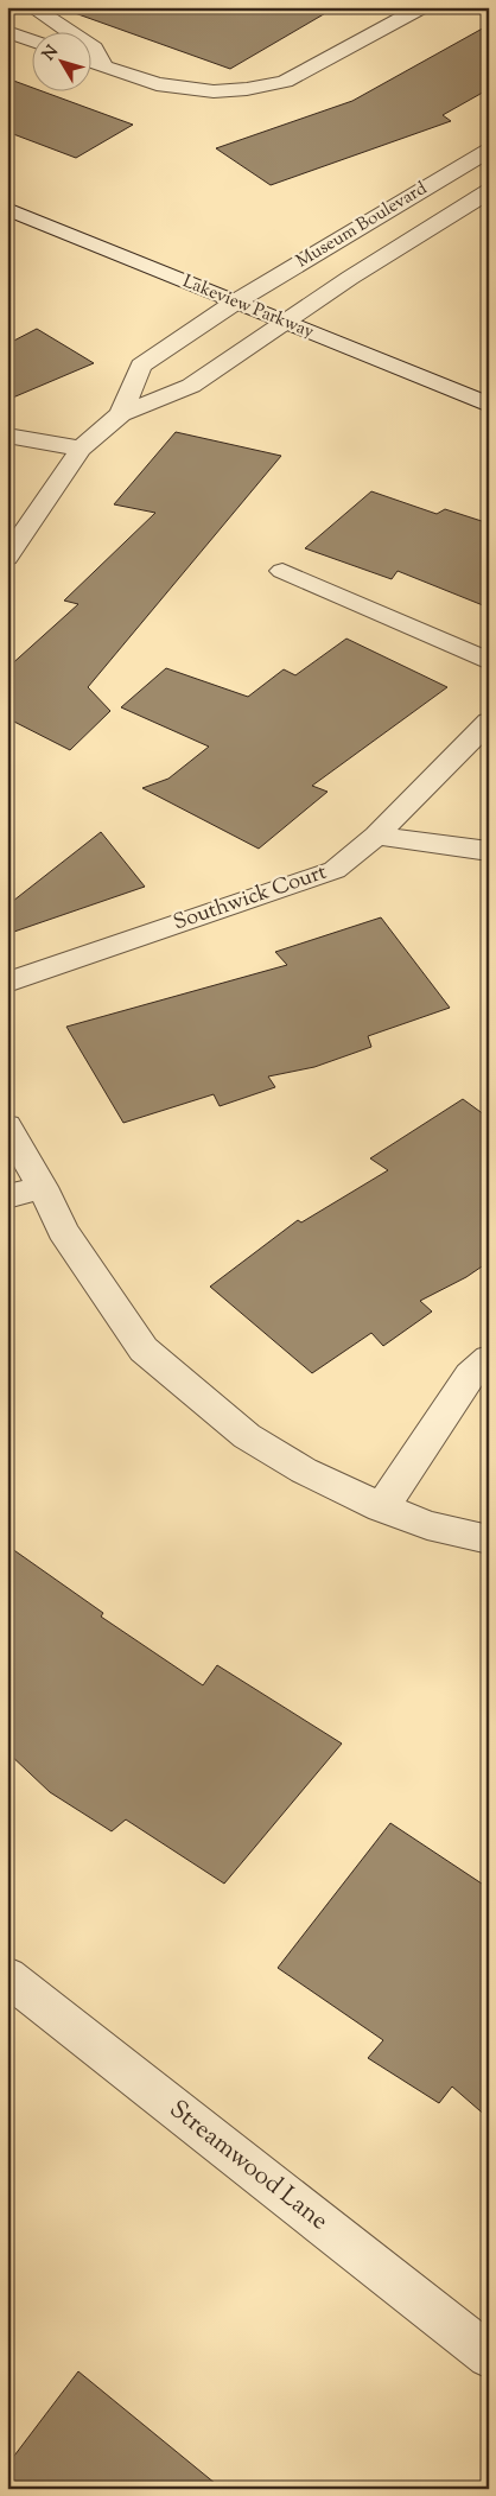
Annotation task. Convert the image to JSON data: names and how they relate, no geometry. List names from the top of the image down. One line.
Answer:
{"streets":{"street":["Museum Boulevard","Lakeview Parkway","Southwick Court","Streamwood Lane"]},"crossings":[["Museum Boulevard","Lakeview Parkway"]],"north":"top left"}
